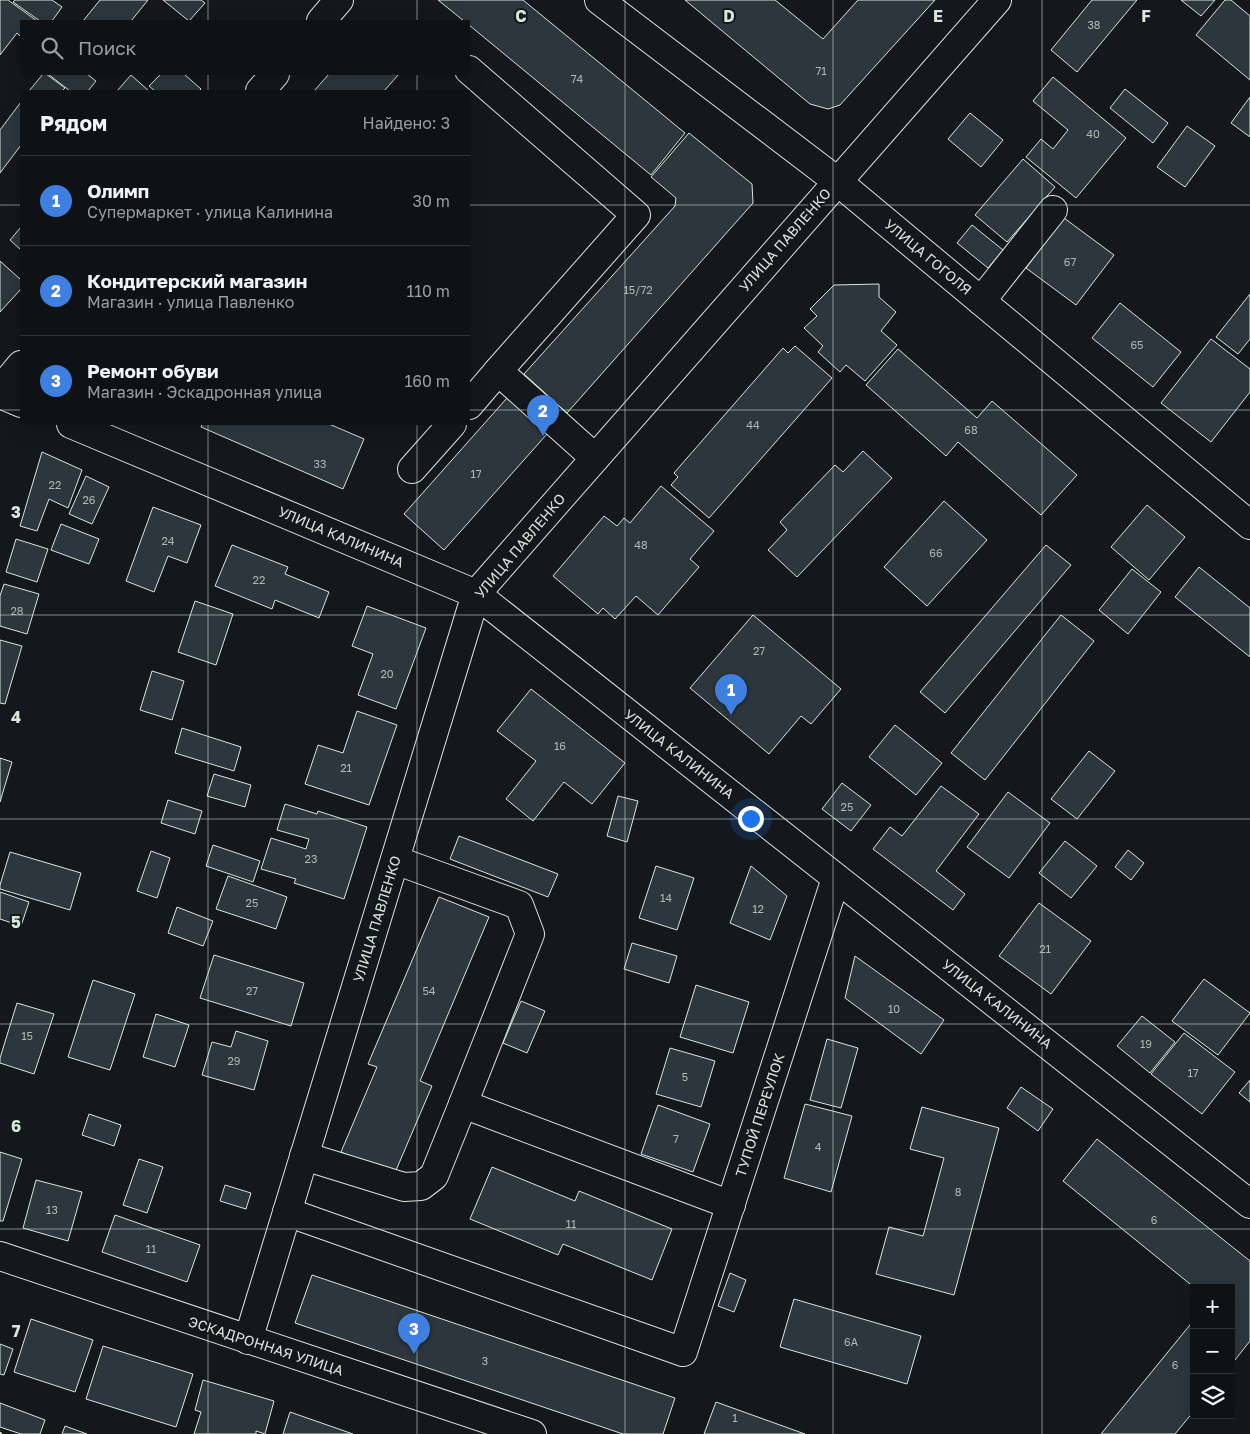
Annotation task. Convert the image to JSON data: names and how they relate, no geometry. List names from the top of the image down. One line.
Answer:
{"streets":{"main road":["УЛИЦА ПАВЛЕНКО","УЛИЦА ГОГОЛЯ","УЛИЦА КАЛИНИНА","ТУПОЙ ПЕРЕУЛОК","ЭСКАДРОННАЯ УЛИЦА"]},"crossings":[["УЛИЦА ПАВЛЕНКО","УЛИЦА ГОГОЛЯ"],["УЛИЦА ПАВЛЕНКО","УЛИЦА КАЛИНИНА"],["УЛИЦА ПАВЛЕНКО","ТУПОЙ ПЕРЕУЛОК"],["УЛИЦА ПАВЛЕНКО","ЭСКАДРОННАЯ УЛИЦА"],["УЛИЦА КАЛИНИНА","ТУПОЙ ПЕРЕУЛОК"]],"house_numbers":["38","71","74","40","67","15/72","65","44","68","33","17","22","26","24","48","66","22","28","27","20","16","21","25","23","14","25","12","21","27","54","10","15","19","29","17","5","7","4","8","13","6","11","11","6А","3","6","1"],"page":{"search":"Поиск","heading":["Рядом","Найдено: 3"],"list":[{"mark":"1","name":"Олимп","note":"Супермаркет · улица Калинина","value":"30 m"},{"mark":"2","name":"Кондитерский магазин","note":"Магазин · улица Павленко","value":"110 m"},{"mark":"3","name":"Ремонт обуви","note":"Магазин · Эскадронная улица","value":"160 m"}],"pins":["2","1","3"],"map_buttons":["+","−"]},"grid":{"columns":["C","D","E","F"],"rows":["3","4","5","6","7"]}}
